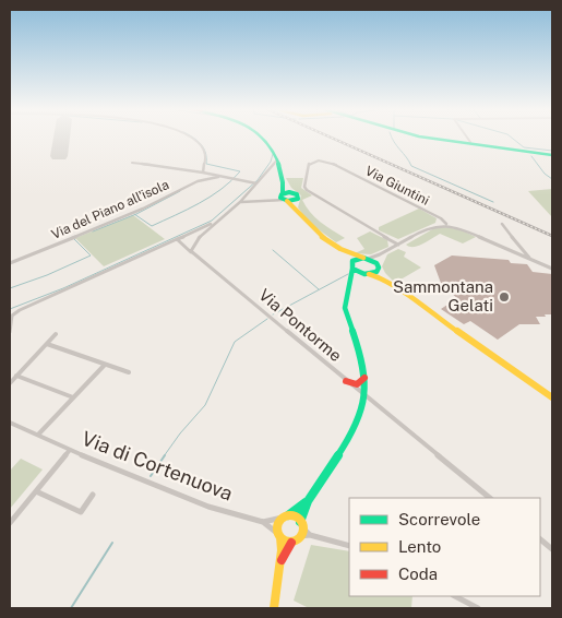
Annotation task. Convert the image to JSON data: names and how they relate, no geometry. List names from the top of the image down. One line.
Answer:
{"streets":{"main road":["Via di Cortenuova"],"street":["Via Giuntini","Via del Piano all'isola","Via Pontorme"]},"places":["Sammontana Gelati"],"legend":["Scorrevole","Lento","Coda"]}
